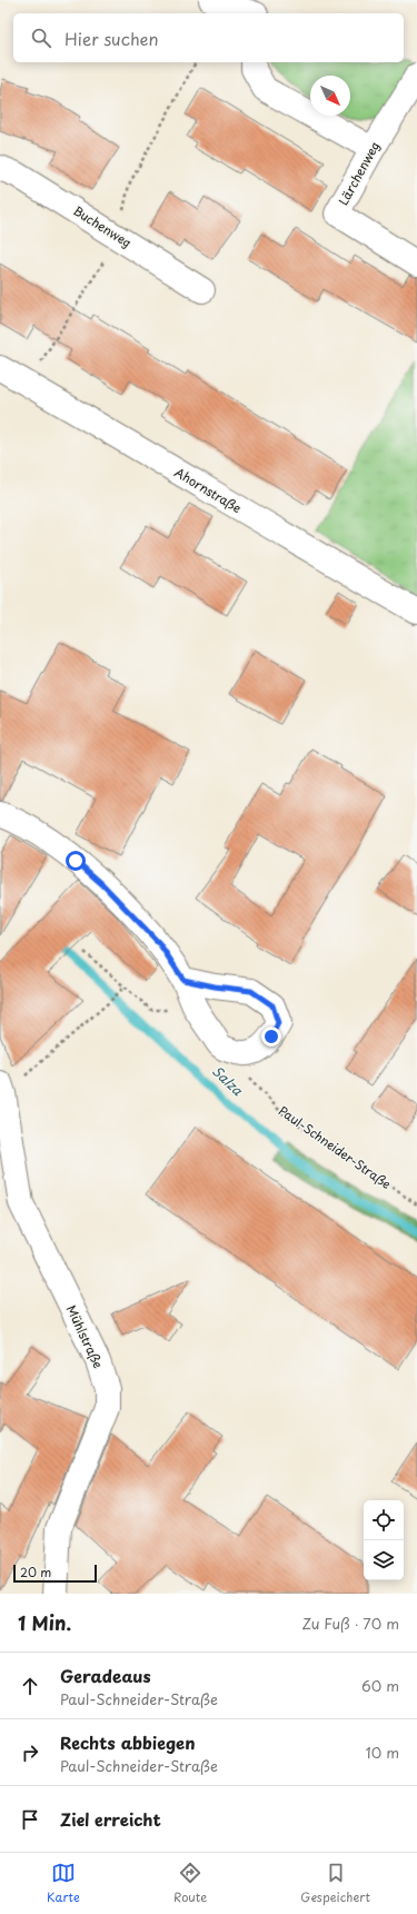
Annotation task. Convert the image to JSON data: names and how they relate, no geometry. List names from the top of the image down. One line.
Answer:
{"streets":{"street":["Lärchenweg","Buchenweg","Ahornstraße","Mühlstraße"],"path":["Paul-Schneider-Straße"]},"water":["Salza"],"scale_bar":"20 m","north":"bottom right","page":{"search":"Hier suchen","scale":"20 m","heading":["1 Min.","Zu Fuß · 70 m"],"list":[["Geradeaus","Paul-Schneider-Straße","60 m"],["Rechts abbiegen","Paul-Schneider-Straße","10 m"],"Ziel erreicht"],"nav":["Karte","Route","Gespeichert"]}}
